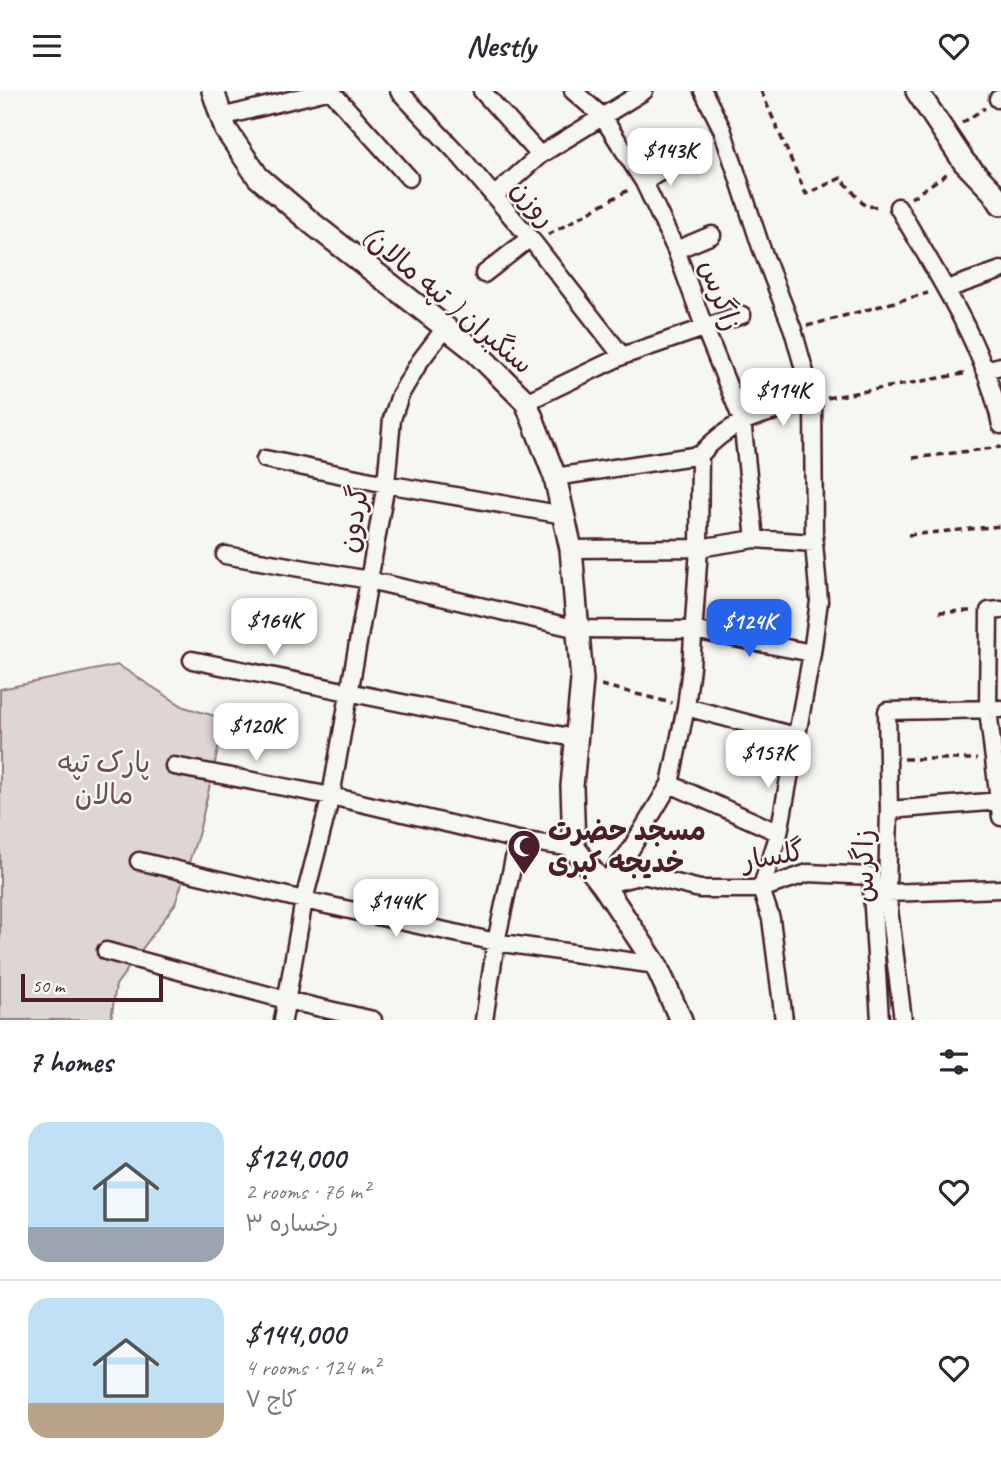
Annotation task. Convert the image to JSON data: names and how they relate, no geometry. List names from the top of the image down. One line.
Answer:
{"streets":{"main road":["سنگبران ( تپه مالان)"],"street":["روزن","زاگرس","گردون","گلسار"]},"crossings":[["زاگرس","گلسار"],["سنگبران ( تپه مالان)","گردون"]],"parks":["پارک تپه مالان"],"places":{"mosque":["مسجد حضرت خدیجه کبری"]},"scale_bar":"50 m","page":{"header":"Nestly","price":["$143K","$114K","$164K","$124K","$120K","$157K","$144K"],"scale":"50 m","heading":"7 homes","list":[{"name":"$124,000","note":"2 rooms · 76 m² · رخساره ۳"},{"name":"$144,000","note":"4 rooms · 124 m² · کاج ۷"}]}}
